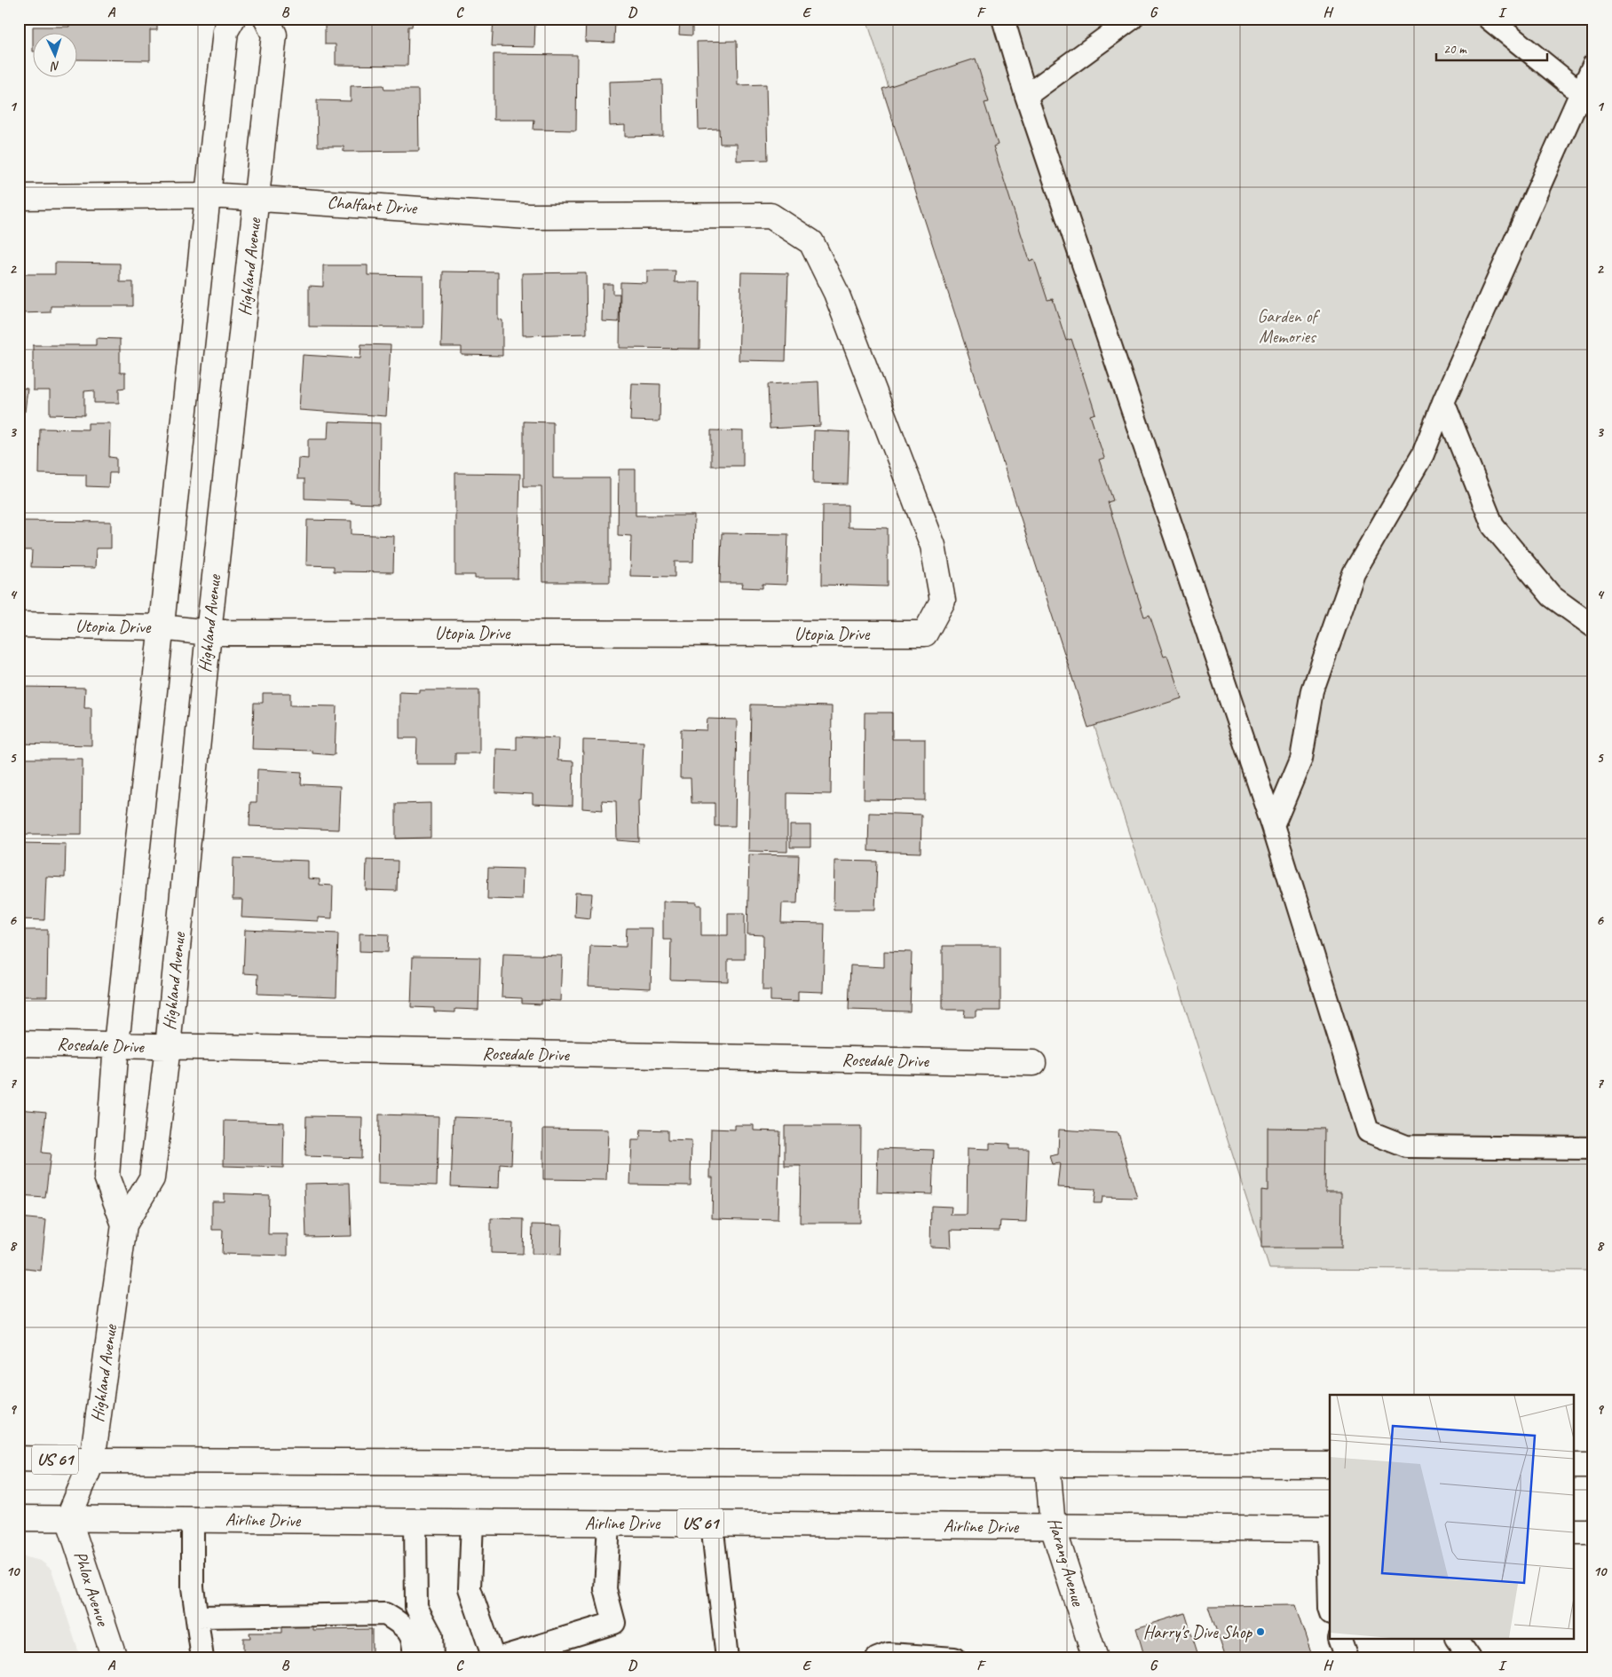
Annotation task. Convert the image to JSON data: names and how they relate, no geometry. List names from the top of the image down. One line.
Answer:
{"streets":{"main road":["Chalfant Drive","Highland Avenue","Utopia Drive","Rosedale Drive","US 61","Airline Drive","Harang Avenue","Phlox Avenue"]},"crossings":[["Chalfant Drive","Highland Avenue"],["Chalfant Drive","Utopia Drive"],["Highland Avenue","Utopia Drive"],["Highland Avenue","Rosedale Drive"],["Highland Avenue","US 61"],["Highland Avenue","Airline Drive"],["Highland Avenue","Phlox Avenue"],["US 61","Harang Avenue"],["Airline Drive","Harang Avenue"],["Airline Drive","Phlox Avenue"]],"parks":["Garden of Memories"],"places":["Harry's Dive Shop"],"scale_bar":"20 m","north":"bottom","grid":{"columns":["A","B","C","D","E","F","G","H","I"],"rows":["1","2","3","4","5","6","7","8","9","10"]}}
